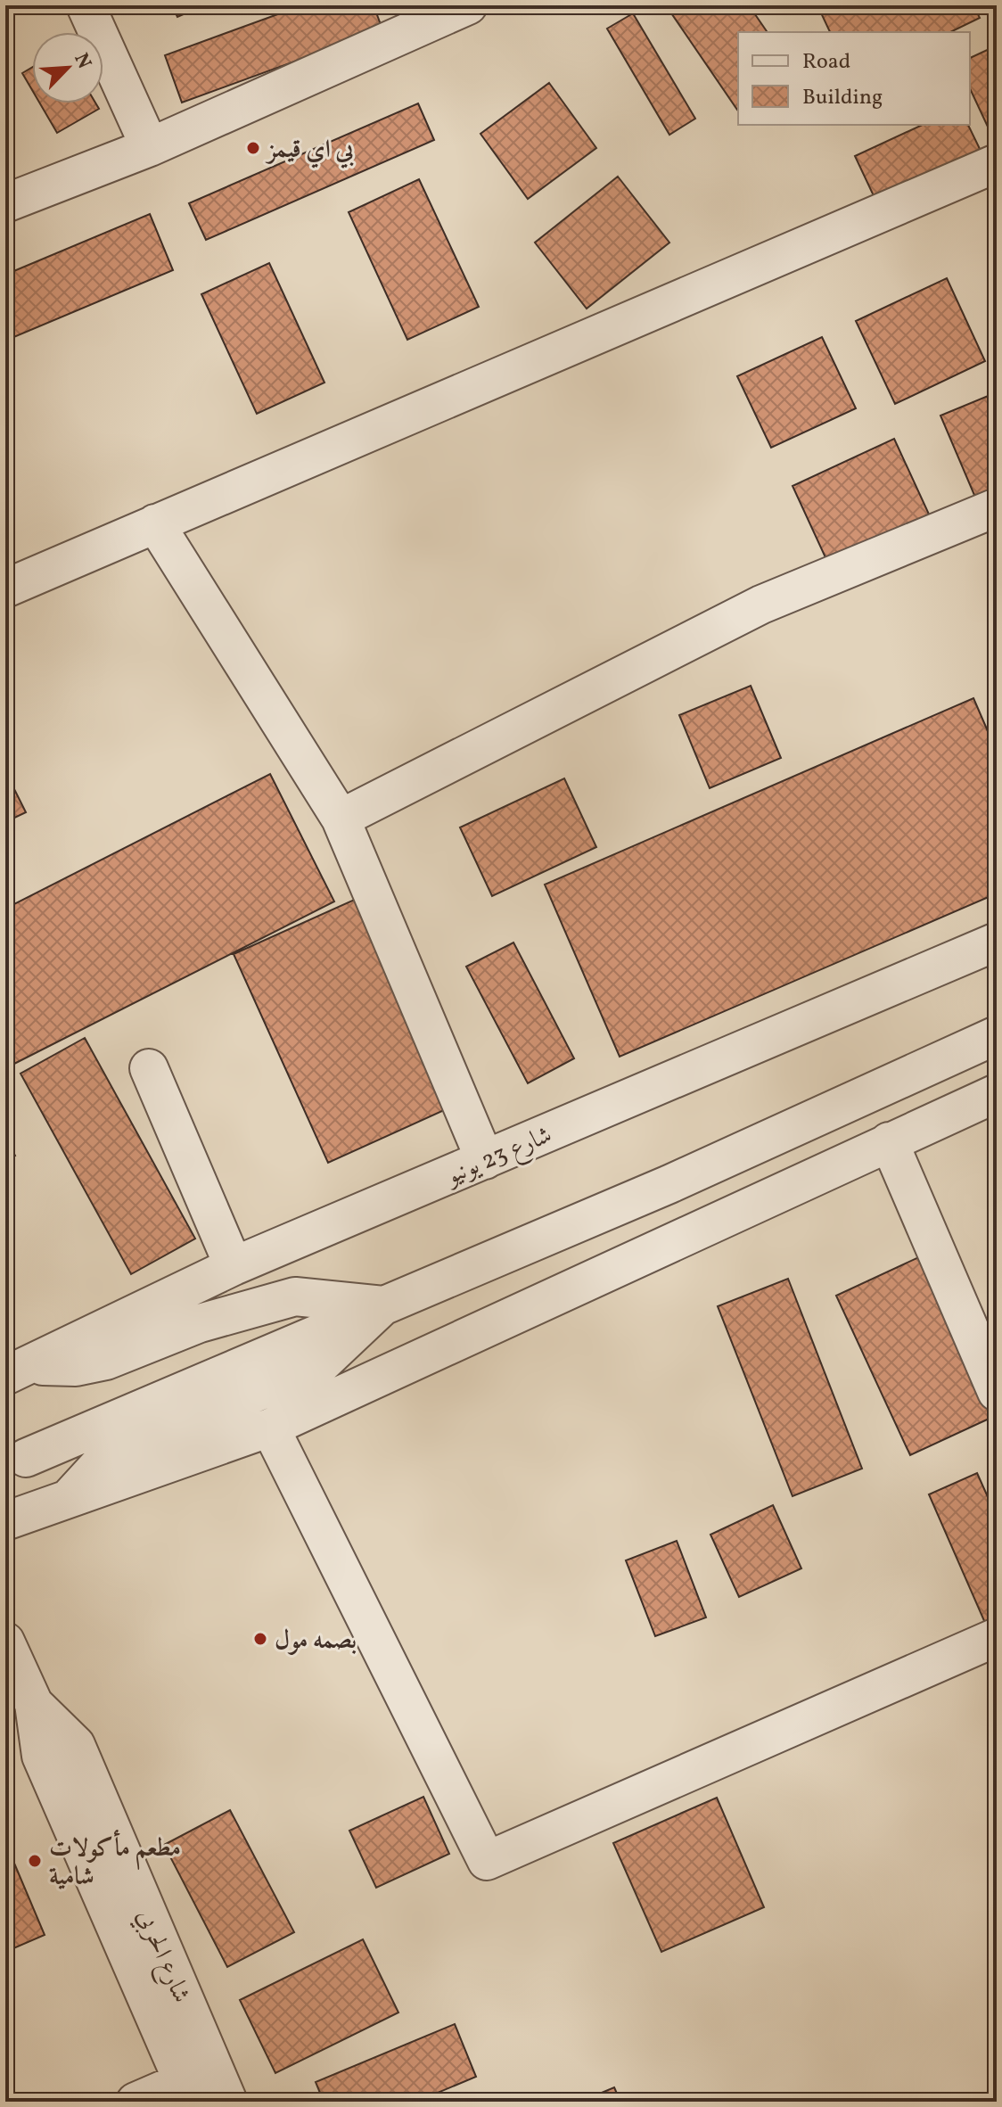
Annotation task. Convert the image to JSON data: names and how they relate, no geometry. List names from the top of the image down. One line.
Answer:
{"streets":{"street":["شارع 23 يونيو","شارع الحربي"]},"places":["بي اي قيمز","بصمه مول","مطعم مأكولات شامية"],"legend":["Road","Building"],"north":"top right"}
